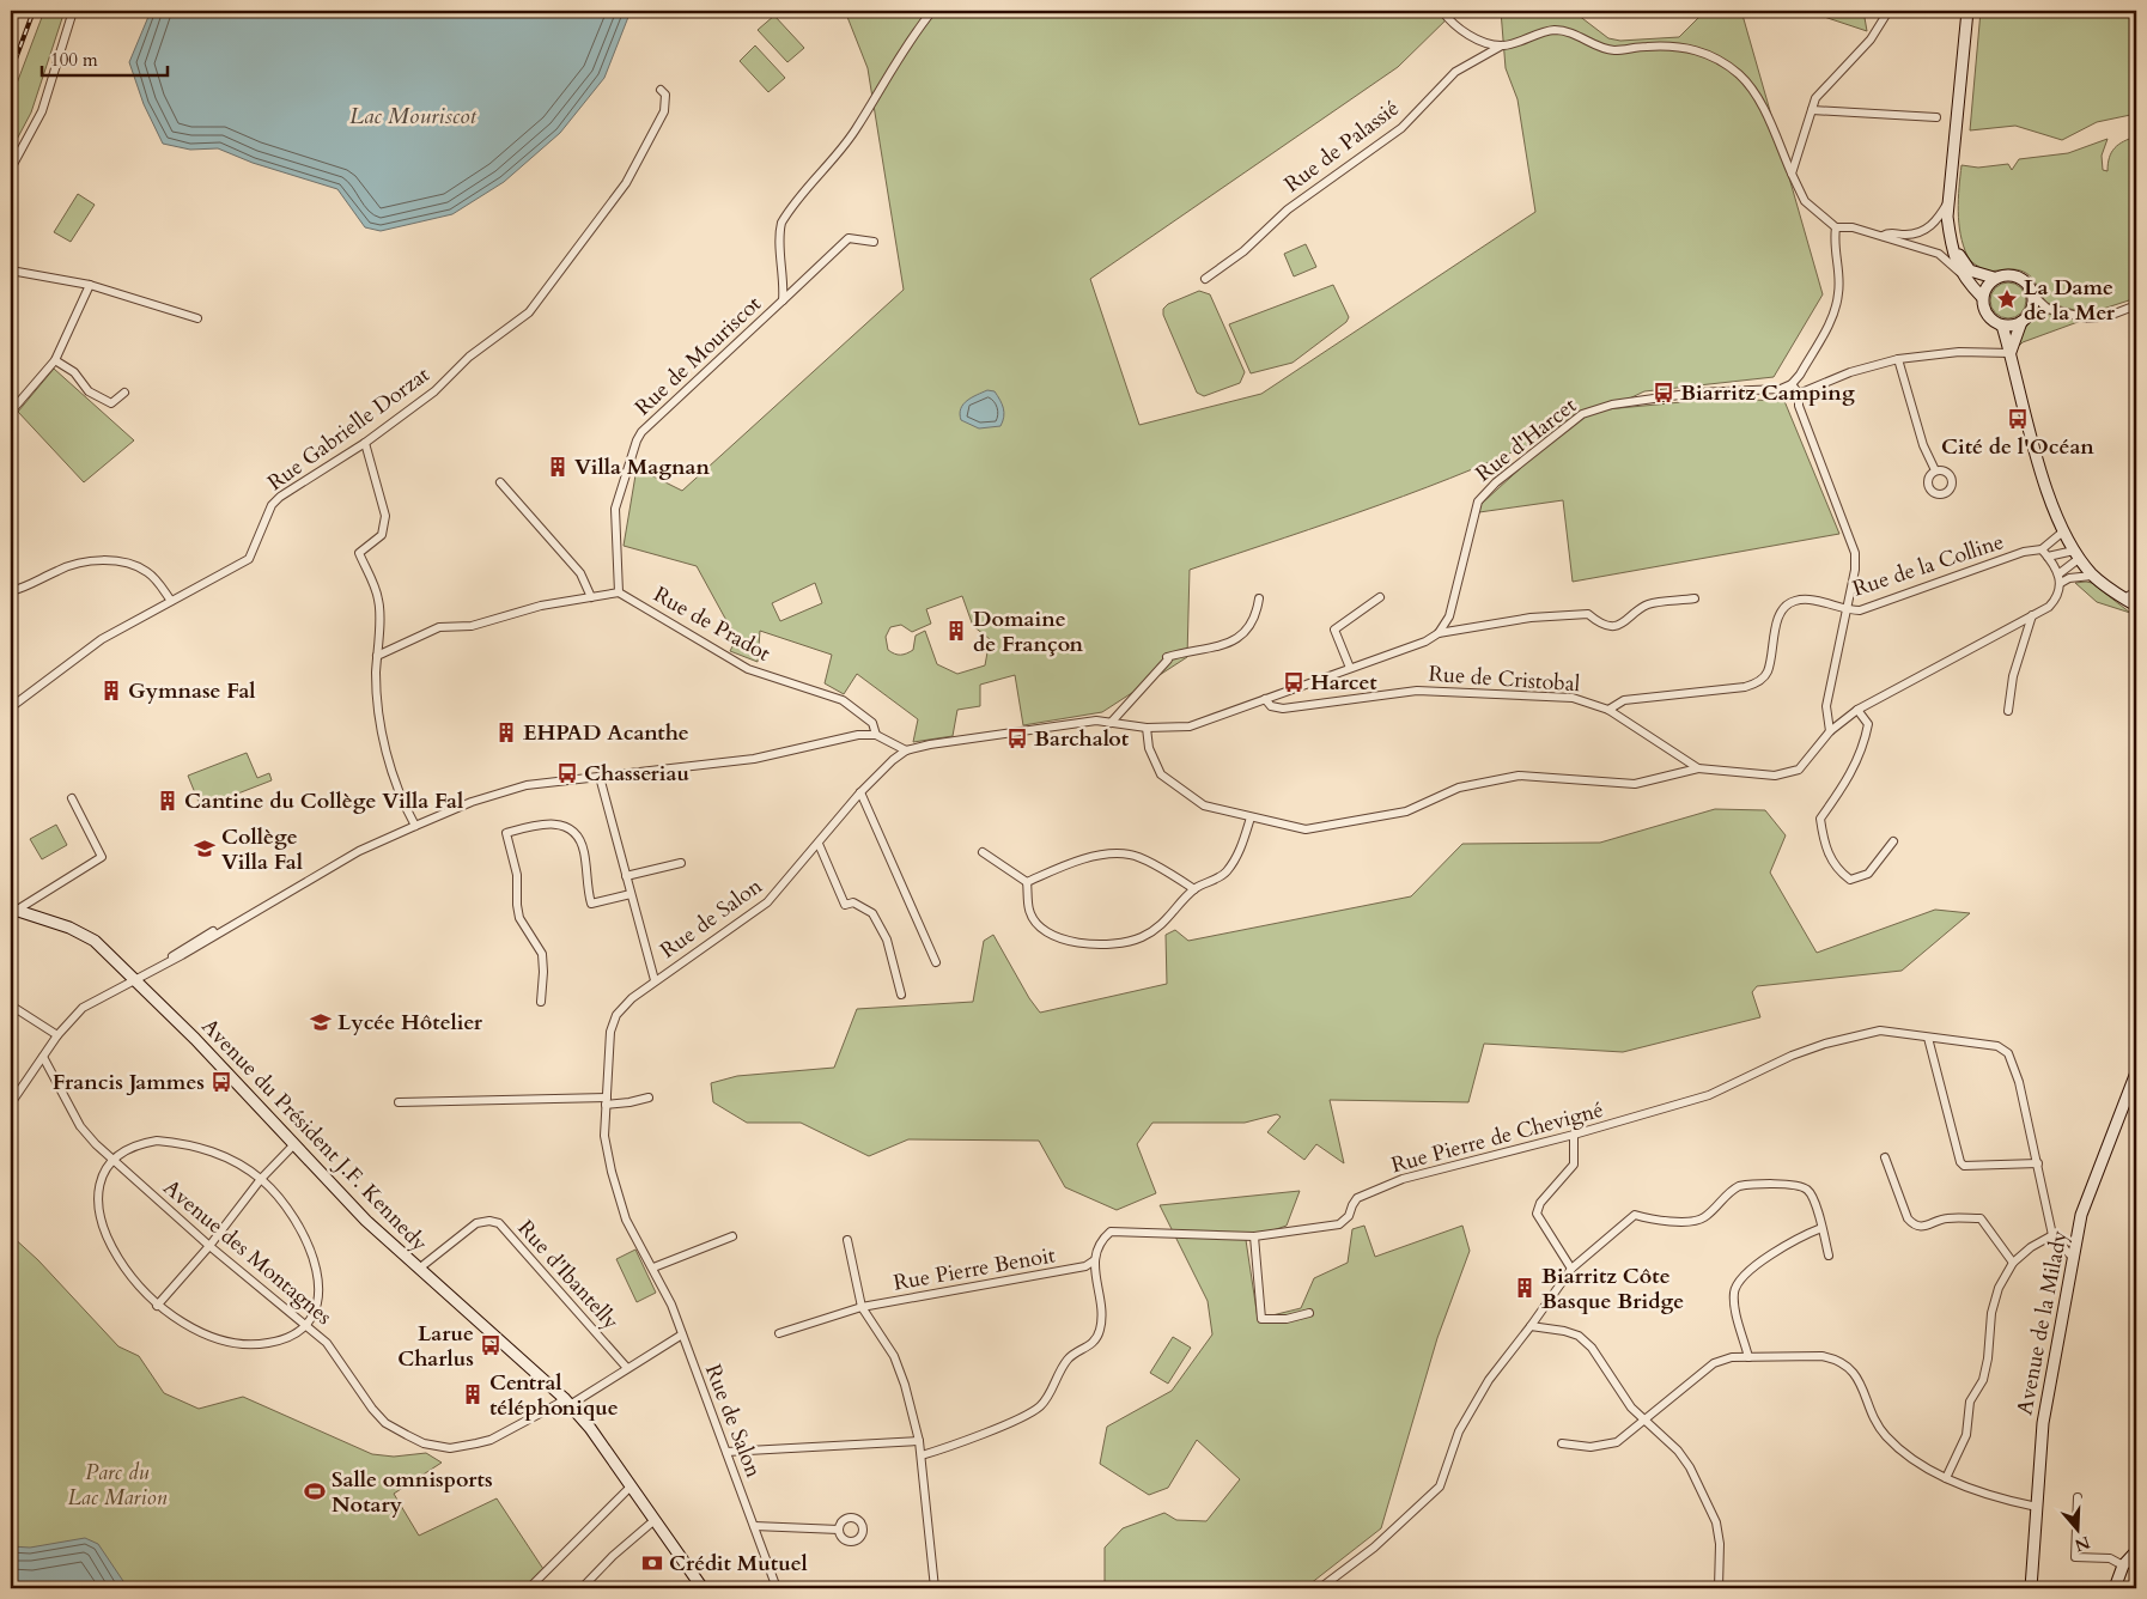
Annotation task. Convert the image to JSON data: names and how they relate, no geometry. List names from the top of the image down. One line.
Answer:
{"streets":{"main road":["Avenue du Président J.F. Kennedy","Avenue de la Milady"],"street":["Rue de Palassié","Rue de Mouriscot","Rue Gabrielle Dorzat","Rue d'Harcet","Rue de la Colline","Rue de Pradot","Rue de Cristobal","Rue de Salon","Rue Pierre de Chevigné","Avenue des Montagnes","Rue Pierre Benoit","Rue d'Ibantelly"]},"crossings":[["Rue de Mouriscot","Rue de Pradot"],["Rue de la Colline","Rue de Cristobal"],["Avenue du Président J.F. Kennedy","Avenue des Montagnes"],["Avenue du Président J.F. Kennedy","Rue d'Ibantelly"],["Rue Pierre de Chevigné","Rue Pierre Benoit"],["Rue Pierre de Chevigné","Avenue de la Milady"]],"water":["Lac Mouriscot"],"parks":["Parc du Lac Marion"],"places":{"place":["La Dame de la Mer"],"bus stop":["Biarritz Camping","Cité de l'Océan","Harcet","Barchalot","Chasseriau","Francis Jammes","Larue Charlus"],"building":["Villa Magnan","Domaine de Françon","Gymnase Fal","EHPAD Acanthe","Cantine du Collège Villa Fal","Biarritz Côte Basque Bridge","Central téléphonique"],"school or university":["Collège Villa Fal","Lycée Hôtelier"],"sports":["Salle omnisports Notary"],"bank":["Crédit Mutuel"]},"scale_bar":"100 m","north":"bottom"}
